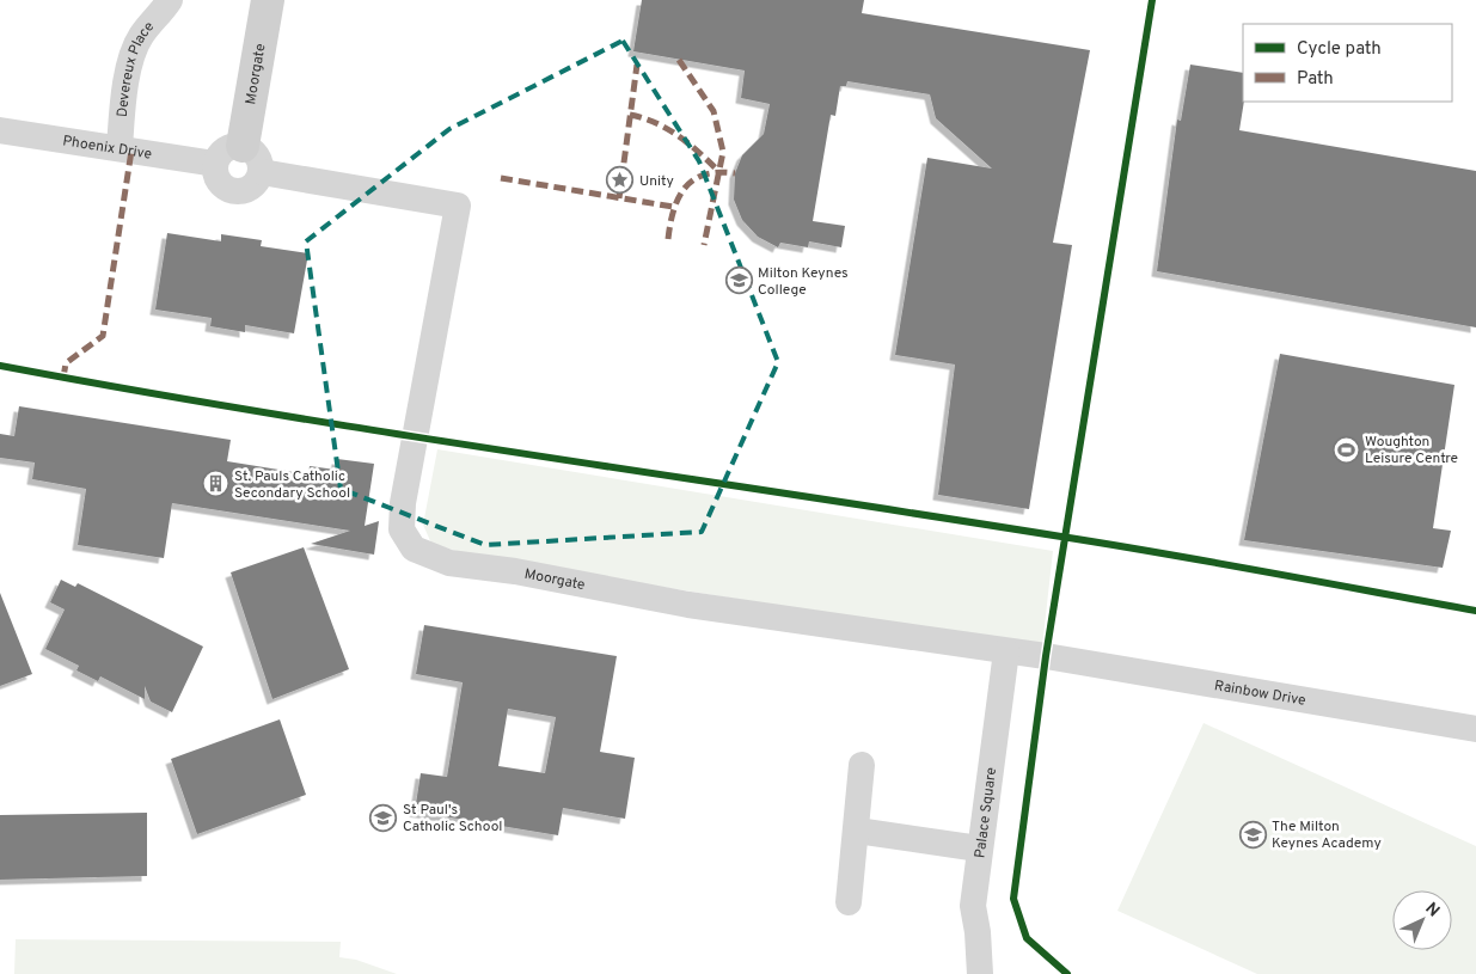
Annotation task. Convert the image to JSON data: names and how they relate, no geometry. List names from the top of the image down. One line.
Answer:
{"streets":{"street":["Devereux Place","Moorgate","Phoenix Drive","Rainbow Drive","Palace Square"]},"crossings":[["Devereux Place","Phoenix Drive"],["Moorgate","Phoenix Drive"],["Moorgate","Rainbow Drive"],["Moorgate","Palace Square"]],"places":{"place":["Unity"],"school or university":["Milton Keynes College","St Paul's Catholic School","The Milton Keynes Academy"],"sports":["Woughton Leisure Centre"],"building":["St. Pauls Catholic Secondary School"]},"legend":["Cycle path","Path"],"north":"top right"}
